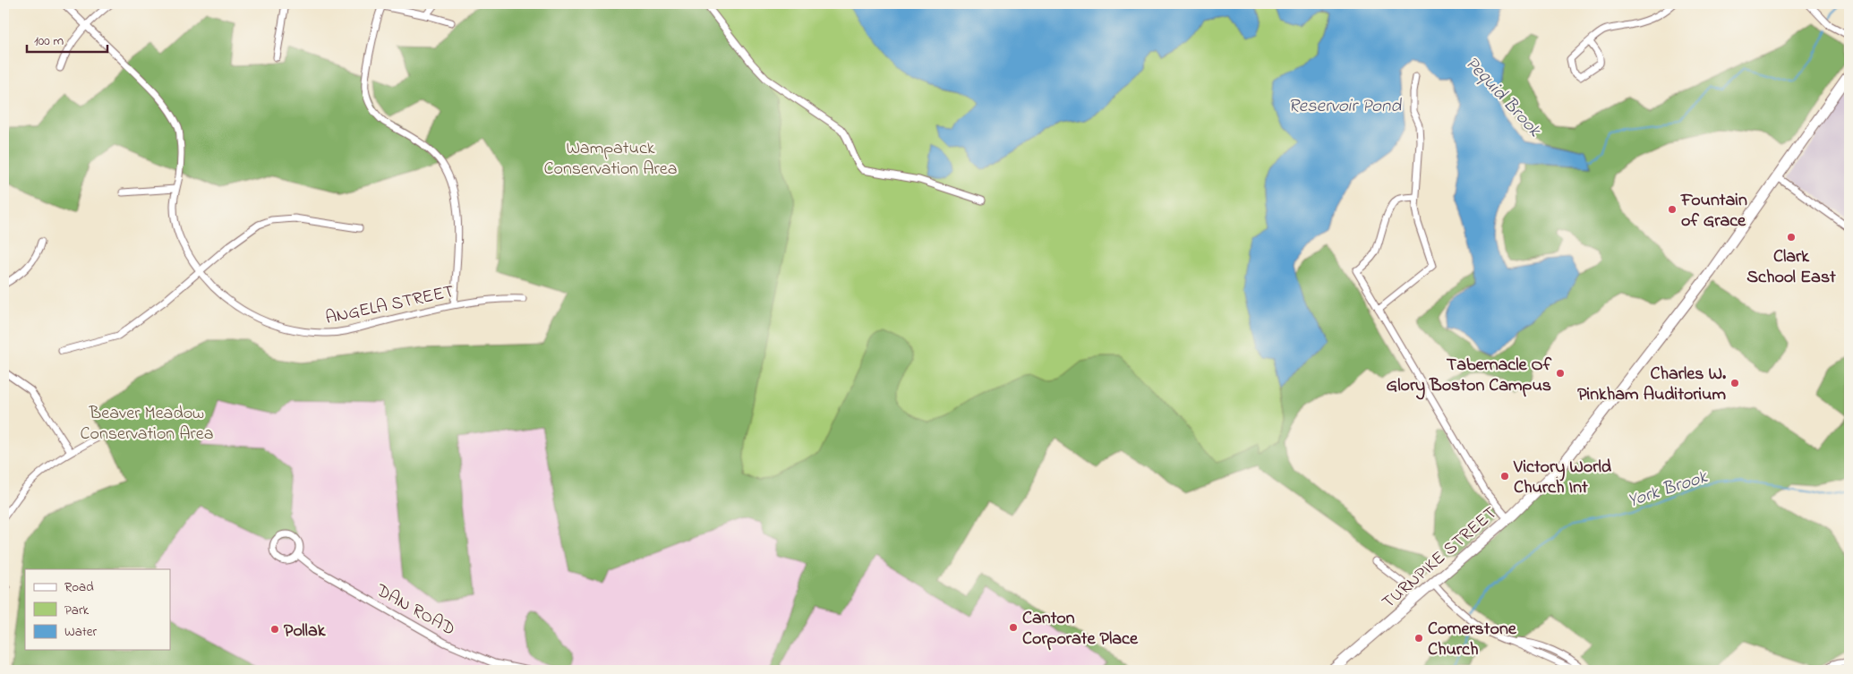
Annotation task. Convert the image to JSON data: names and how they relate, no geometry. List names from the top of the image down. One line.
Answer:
{"streets":{"main road":["TURNPIKE STREET"],"street":["ANGELA STREET","DAN ROAD"]},"water":["Pequid Brook","Reservoir Pond","York Brook"],"parks":["Wampatuck Conservation Area","Beaver Meadow Conservation Area"],"places":["Fountain of Grace","Clark School East","Tabernacle Of Glory Boston Campus","Charles W. Pinkham Auditorium","Victory World Church Int","Canton Corporate Place","Pollak","Cornerstone Church"],"legend":["Road","Park","Water"],"scale_bar":"100 m"}
